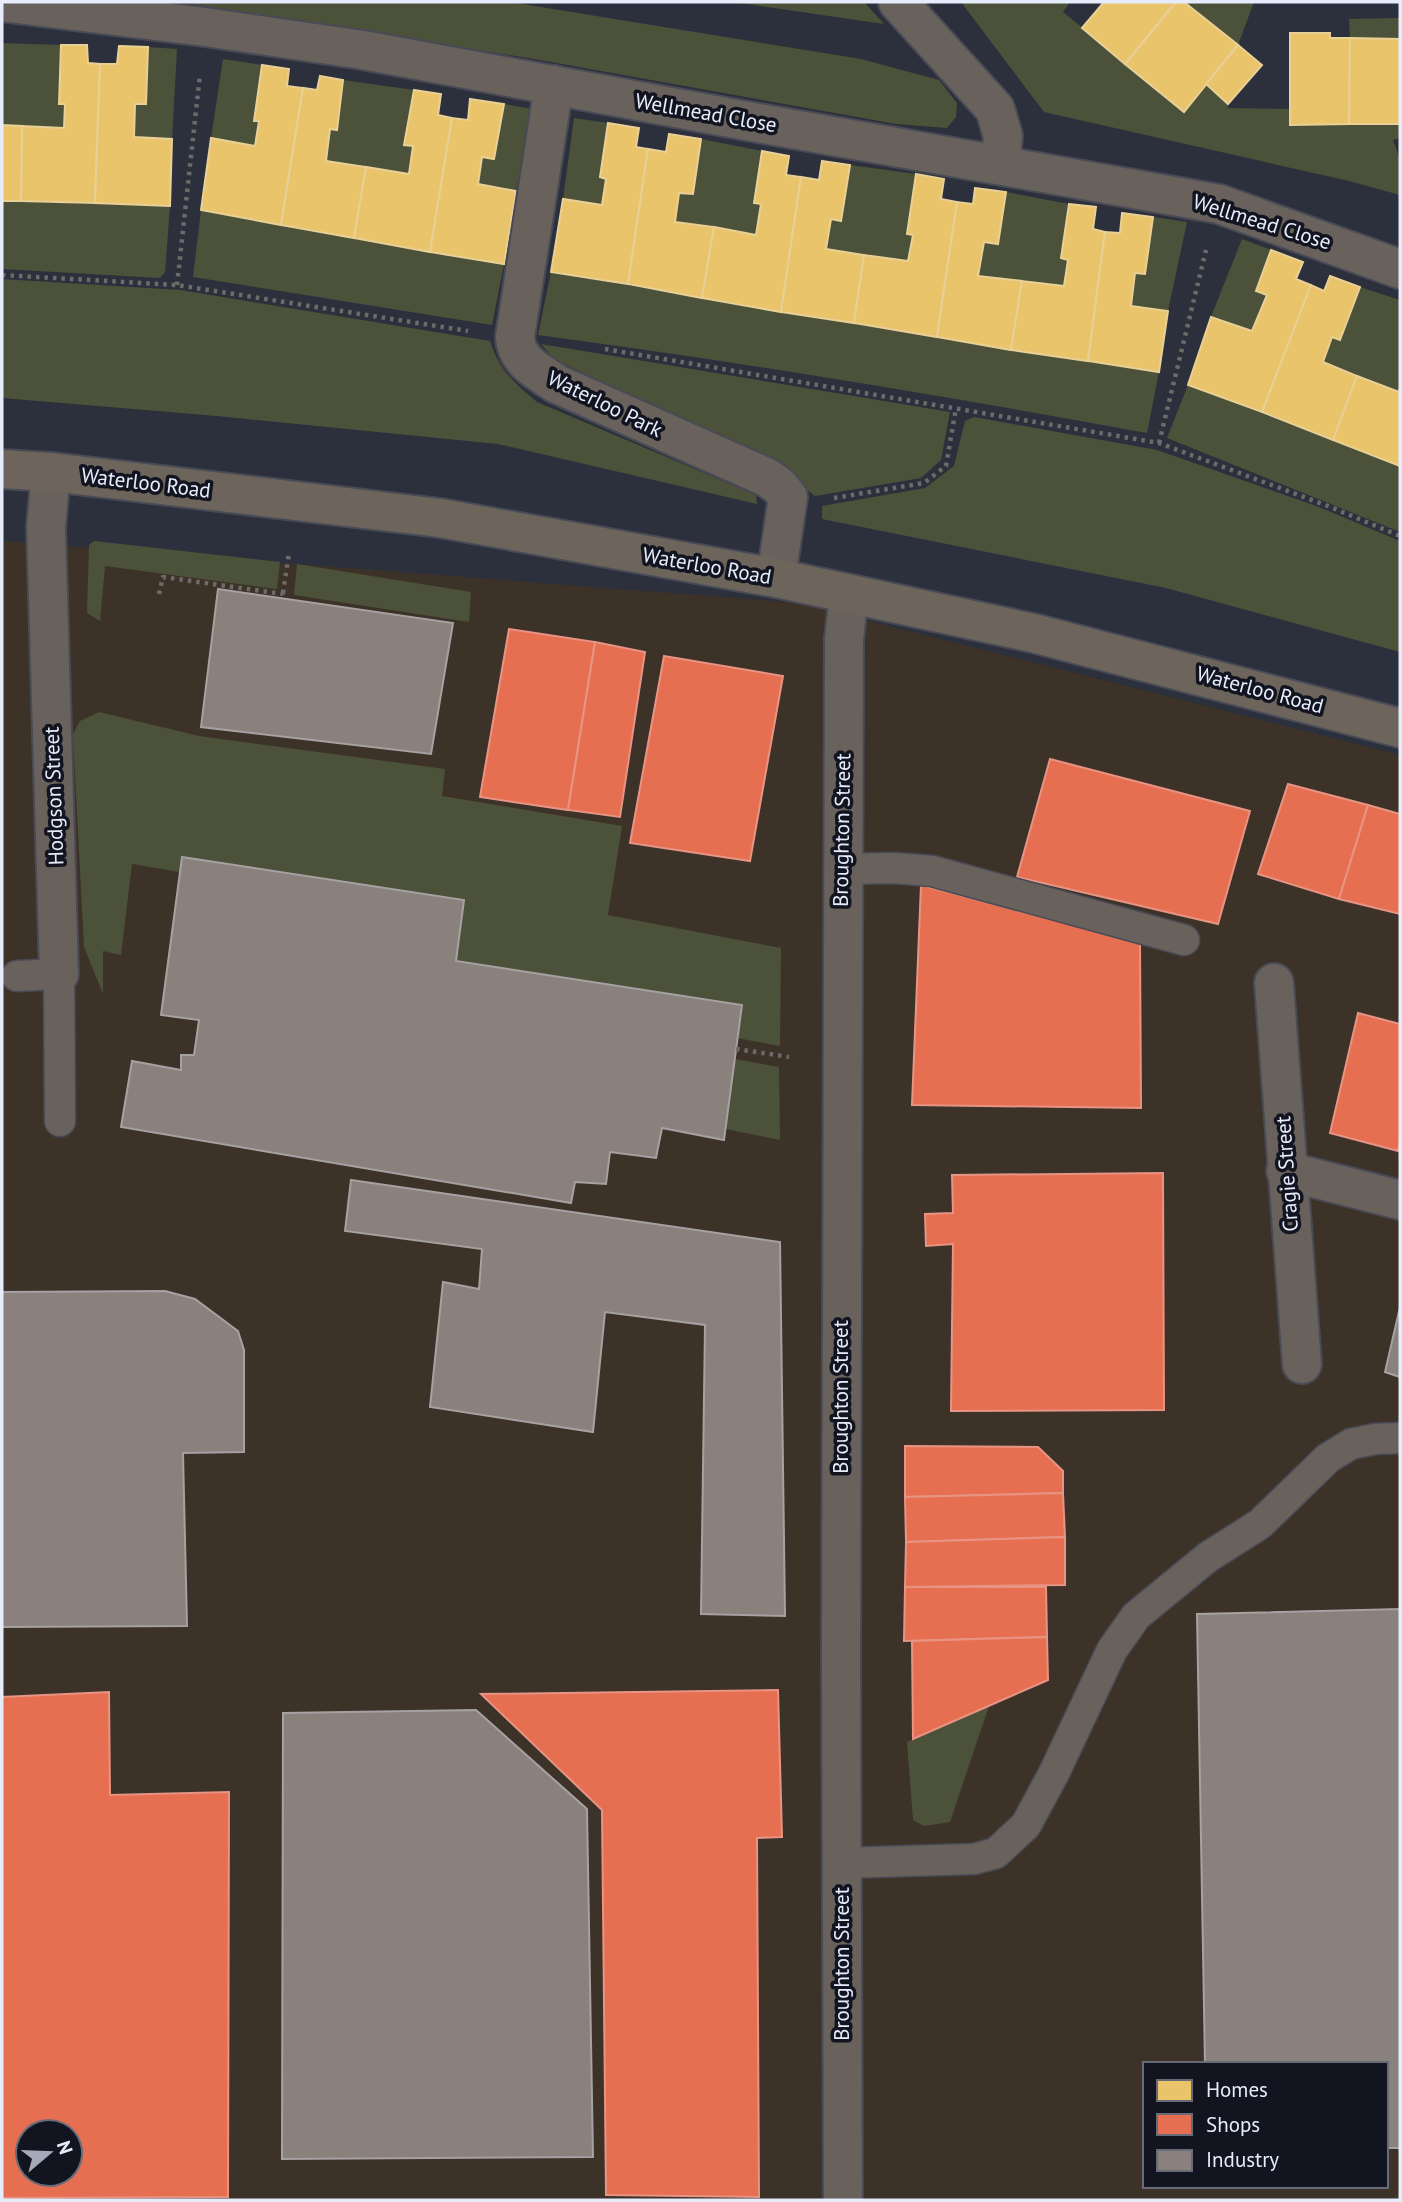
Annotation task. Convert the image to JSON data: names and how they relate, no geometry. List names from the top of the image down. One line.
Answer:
{"streets":{"main road":["Waterloo Road"],"street":["Wellmead Close","Waterloo Park","Hodgson Street","Broughton Street","Cragie Street"]},"crossings":[["Wellmead Close","Waterloo Park"],["Waterloo Road","Hodgson Street"],["Waterloo Road","Broughton Street"]],"legend":["Homes","Shops","Industry"],"north":"right"}
